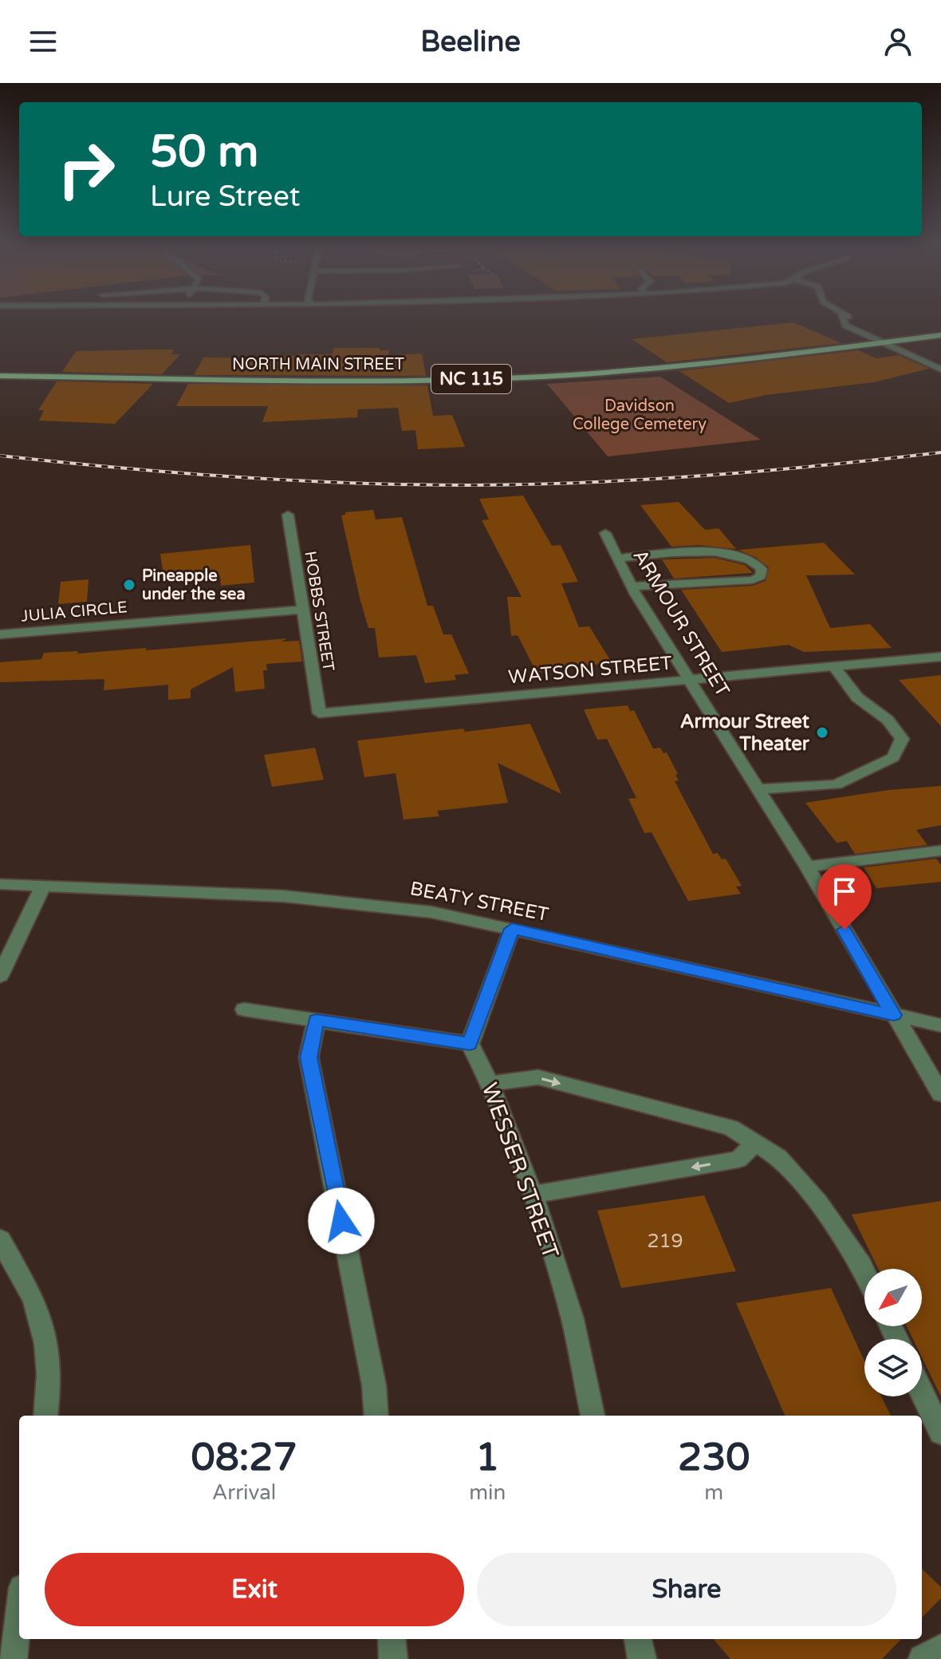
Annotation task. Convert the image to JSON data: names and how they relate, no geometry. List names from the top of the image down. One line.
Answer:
{"streets":{"main road":["NORTH MAIN STREET","NC 115"],"street":["HOBBS STREET","JULIA CIRCLE","ARMOUR STREET","WATSON STREET","BEATY STREET","WESSER STREET"]},"crossings":[["HOBBS STREET","JULIA CIRCLE"],["HOBBS STREET","WATSON STREET"],["ARMOUR STREET","WATSON STREET"],["ARMOUR STREET","BEATY STREET"]],"parks":["Davidson College Cemetery"],"places":["Pineapple under the sea","Armour Street Theater"],"house_numbers":["219"],"north":"bottom left","page":{"header":"Beeline","turn":["50 m","Lure Street"],"eta":["08:27","Arrival","1","min","230","m"],"buttons":["Exit","Share"]}}
